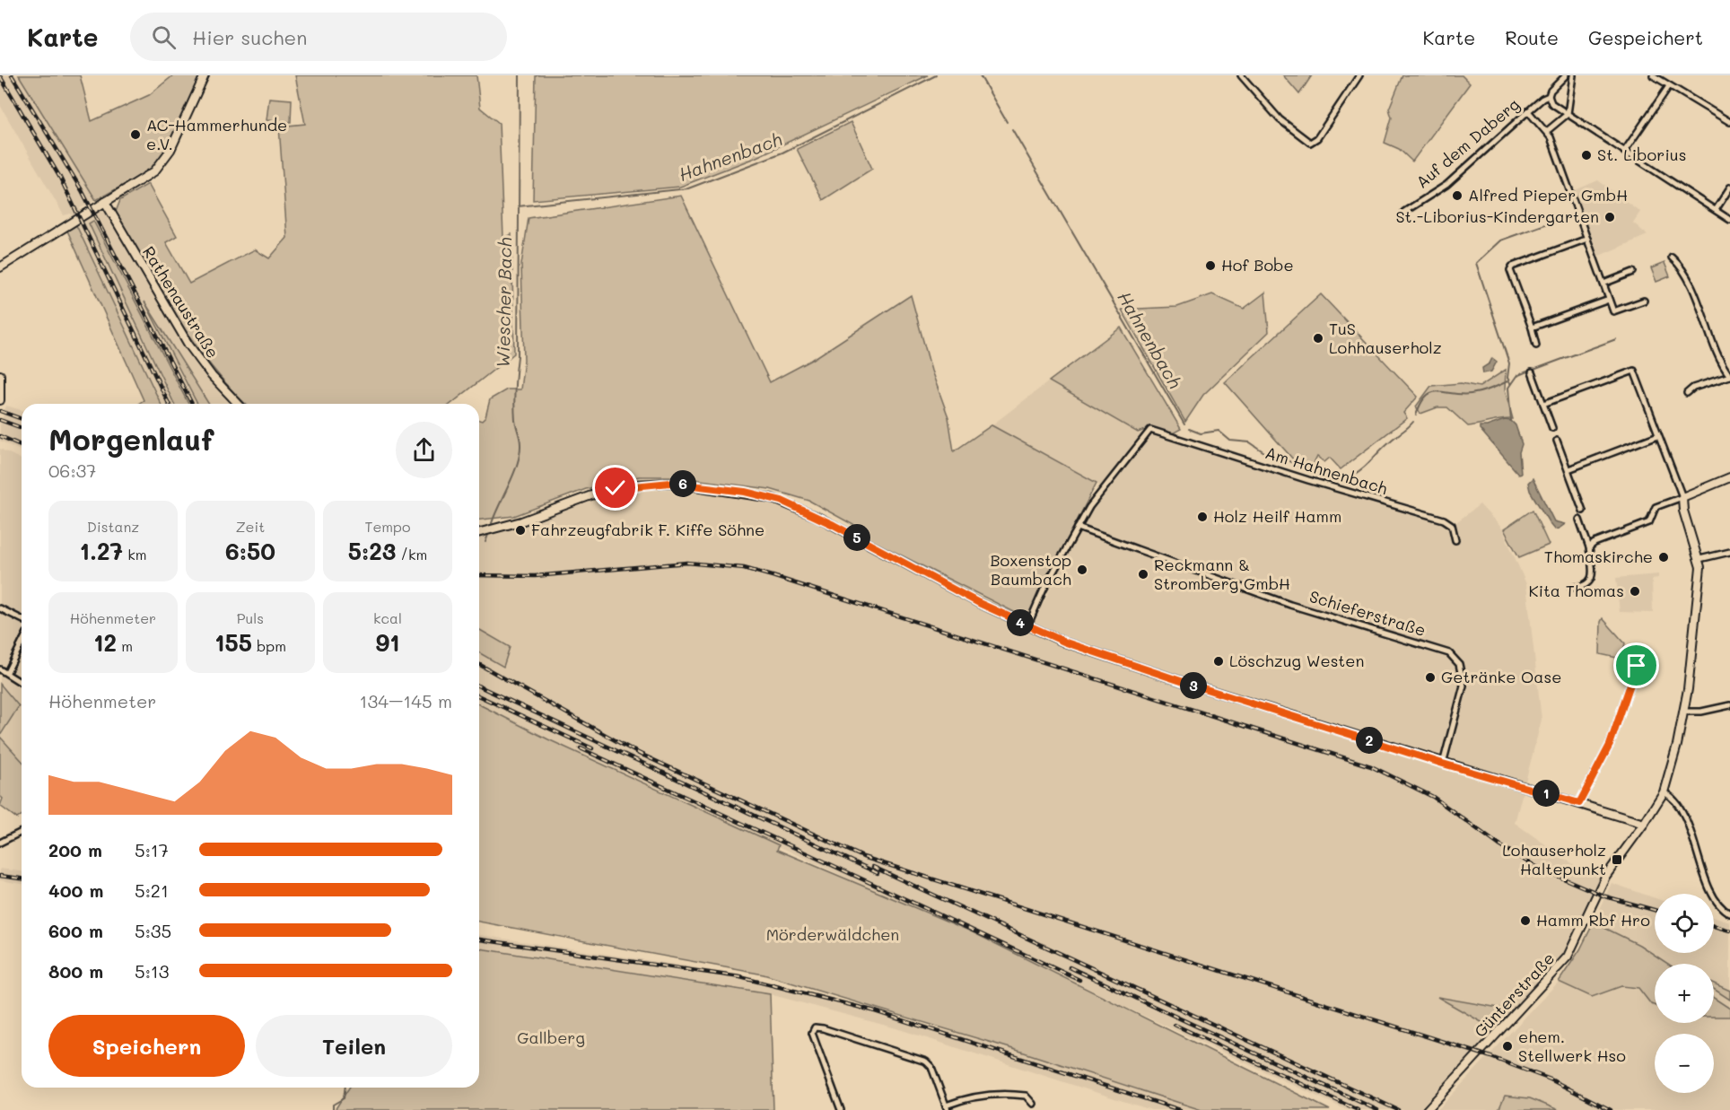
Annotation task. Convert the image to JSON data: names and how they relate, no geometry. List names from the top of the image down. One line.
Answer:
{"streets":{"street":["Auf dem Daberg","Rathenaustraße","Am Hahnenbach","Schieferstraße","Günterstraße"]},"crossings":[["Am Hahnenbach","Schieferstraße"]],"water":["Hahnenbach","Wiescher Bach"],"parks":["Mörderwäldchen","Gallberg"],"places":{"other":["AC-Hammerhunde e.V.","St. Liborius","Alfred Pieper GmbH","St.-Liborius-Kindergarten","Hof Bobe","TuS Lohhauserholz","Holz Heilf Hamm","Fahrzeugfabrik F. Kiffe Söhne","Thomaskirche","Boxenstop Baumbach","Reckmann & Stromberg GmbH","Kita Thomas","Löschzug Westen","Getränke Oase","Hamm Rbf Hro","ehem. Stellwerk Hso"],"transit":["Lohauserholz Haltepunkt"]},"page":{"header":"Karte","search":"Hier suchen","nav":["Karte","Route","Gespeichert"],"heading":["Morgenlauf","06:37"],"pins":["6","5","4","3","2","1"],"stats":[["Distanz","1.27 km"],["Zeit","6:50"],["Tempo","5:23 /km"],["Höhenmeter","12 m"],["Puls","155 bpm"],["kcal","91"]],"chart":["Höhenmeter","134–145 m"],"list":[{"name":"200 m","note":"5:17"},{"name":"400 m","note":"5:21"},{"name":"600 m","note":"5:35"},{"name":"800 m","note":"5:13"}],"map_buttons":["+","−"],"buttons":["Speichern","Teilen"]}}
